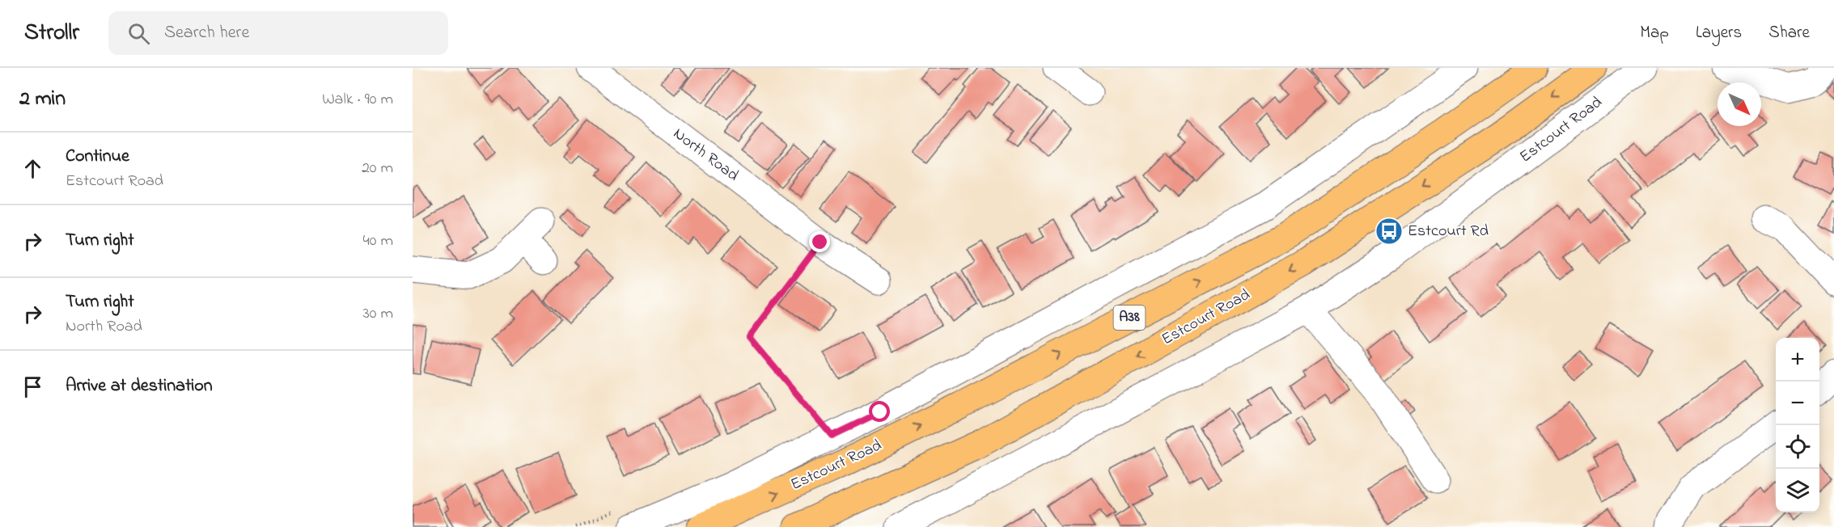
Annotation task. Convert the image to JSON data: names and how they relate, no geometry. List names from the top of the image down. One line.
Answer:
{"streets":{"main road":["Estcourt Road","A38"],"street":["North Road"]},"places":{"bus stop":["Estcourt Rd"]},"north":"bottom right","page":{"header":"Strollr","search":"Search here","nav":["Map","Layers","Share"],"heading":["2 min","Walk · 90 m"],"list":[["Continue","Estcourt Road","20 m"],["Turn right","40 m"],["Turn right","North Road","30 m"],"Arrive at destination"],"map_buttons":["+","−"]}}
